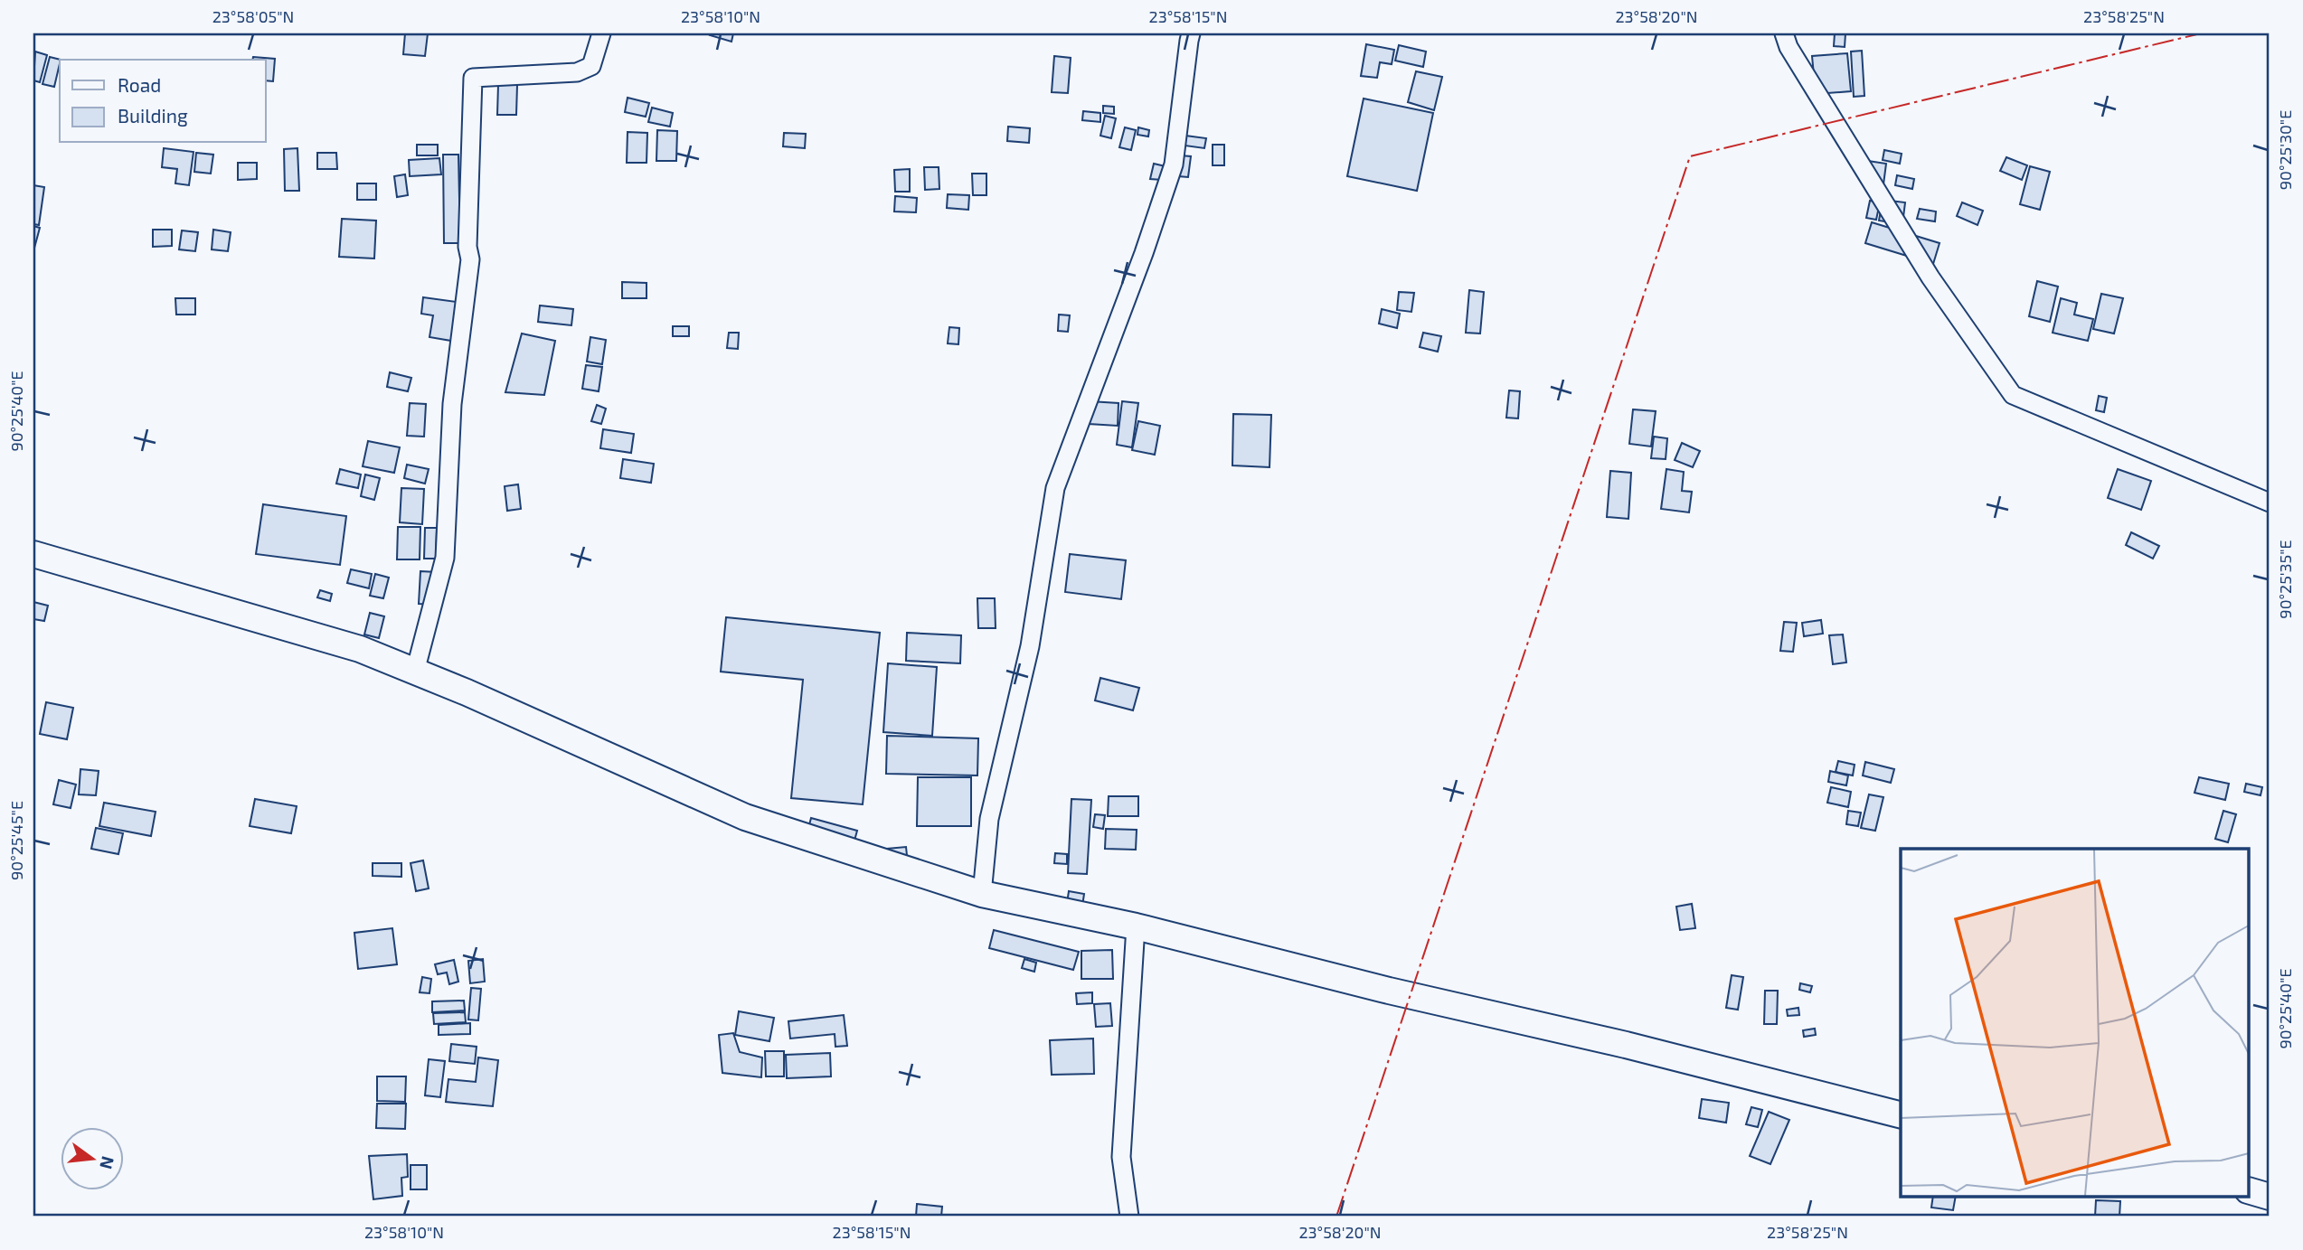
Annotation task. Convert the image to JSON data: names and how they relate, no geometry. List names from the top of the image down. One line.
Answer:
{"legend":["Road","Building"],"north":"right","coordinates":["23°58'05\"N","23°58'10\"N","23°58'15\"N","23°58'20\"N","23°58'25\"N","90°25'30\"E","90°25'40\"E","90°25'35\"E","90°25'45\"E"]}
